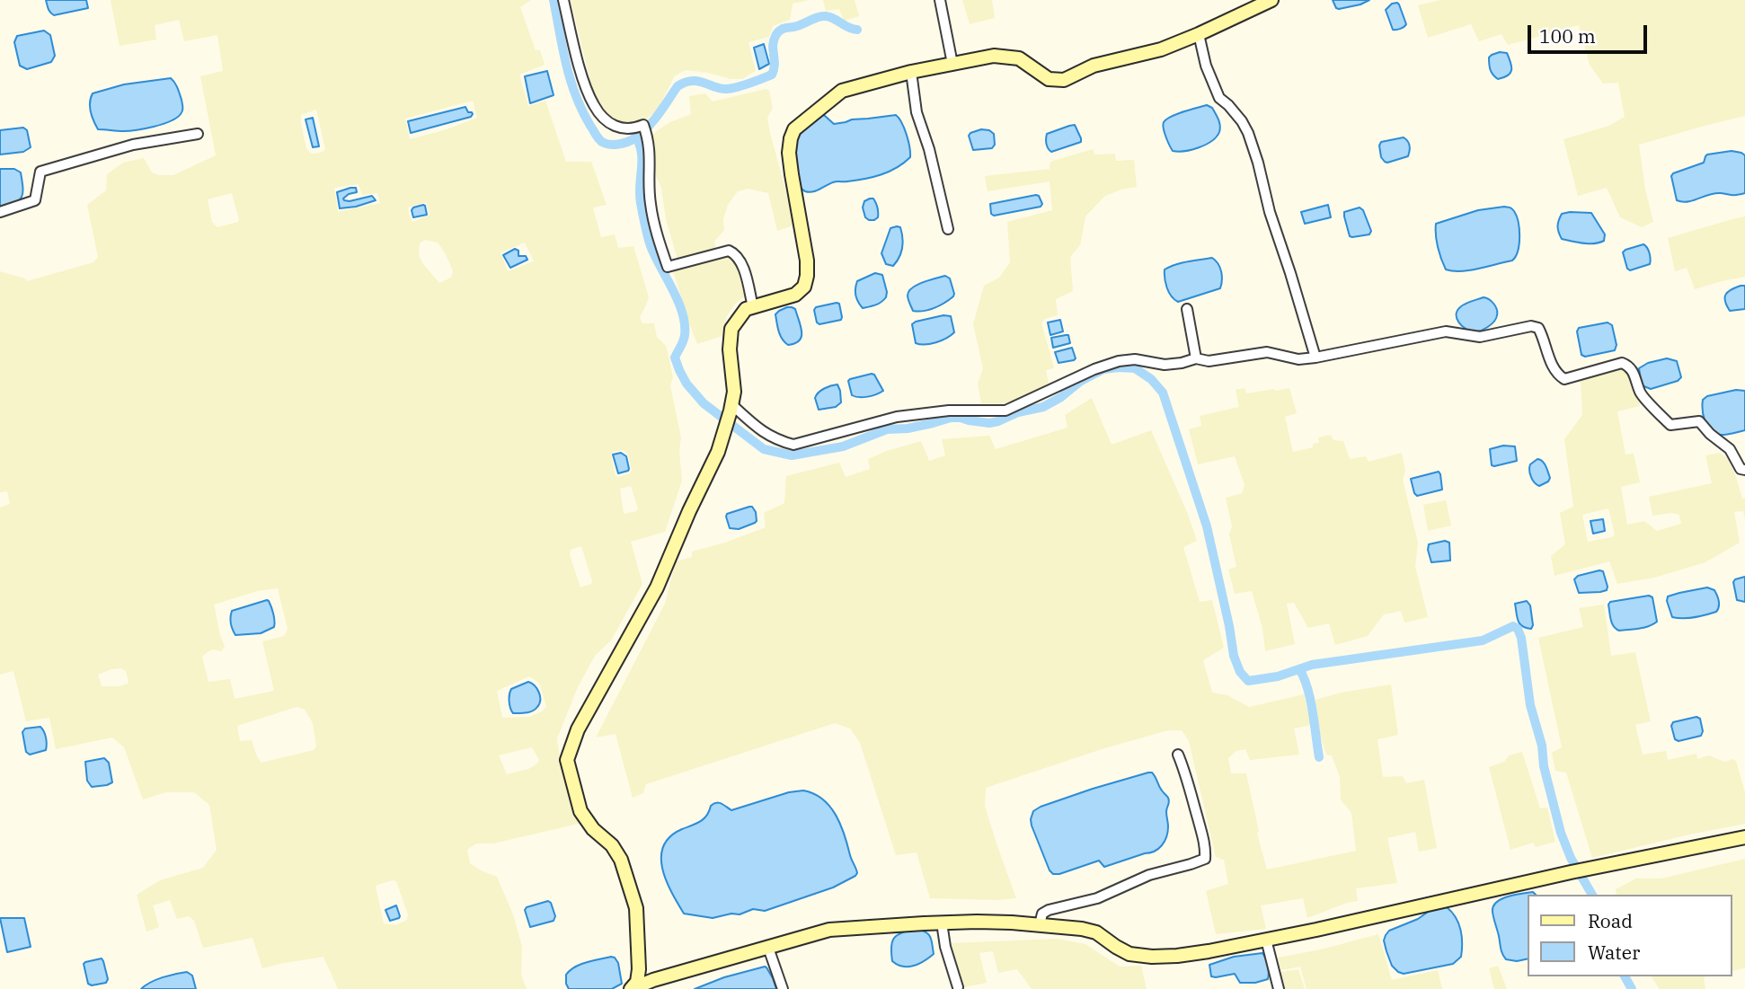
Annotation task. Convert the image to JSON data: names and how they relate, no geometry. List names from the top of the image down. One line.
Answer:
{"legend":["Road","Water"],"scale_bar":"100 m"}
